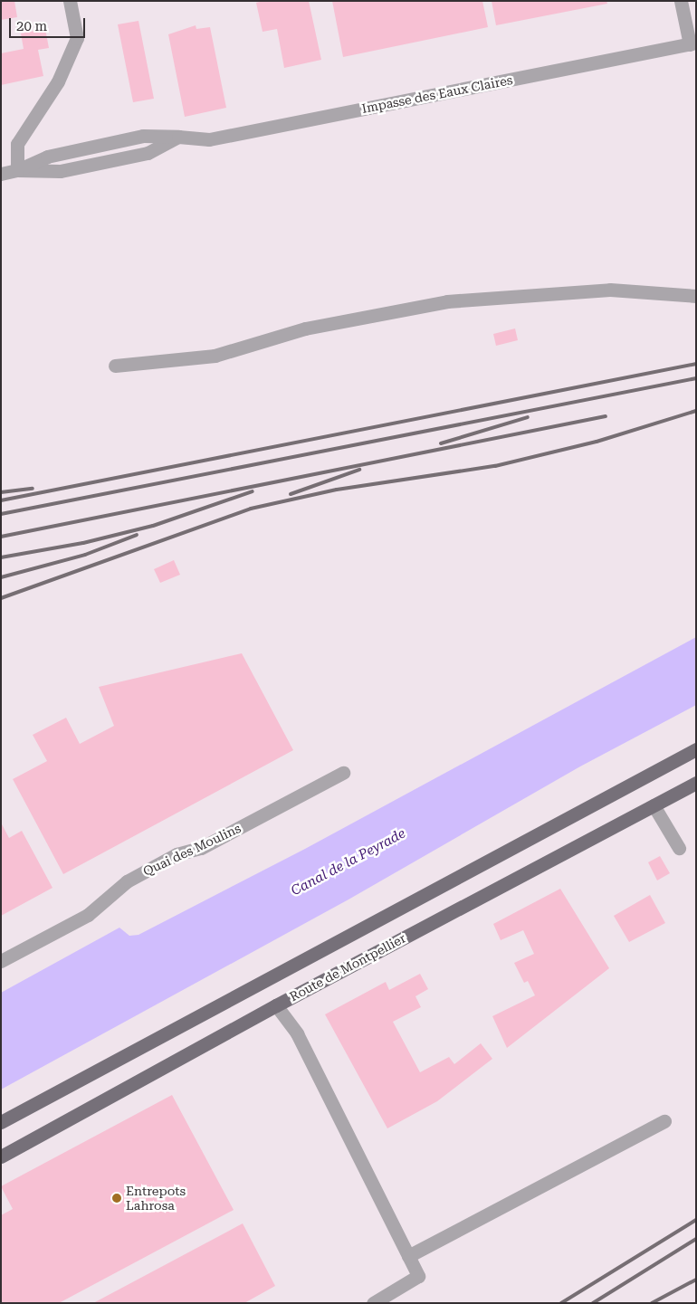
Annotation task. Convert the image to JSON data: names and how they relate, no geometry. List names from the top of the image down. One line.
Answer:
{"streets":{"main road":["Route de Montpellier"],"street":["Impasse des Eaux Claires","Quai des Moulins"]},"water":["Canal de la Peyrade"],"places":["Entrepots Lahrosa"],"scale_bar":"20 m"}
